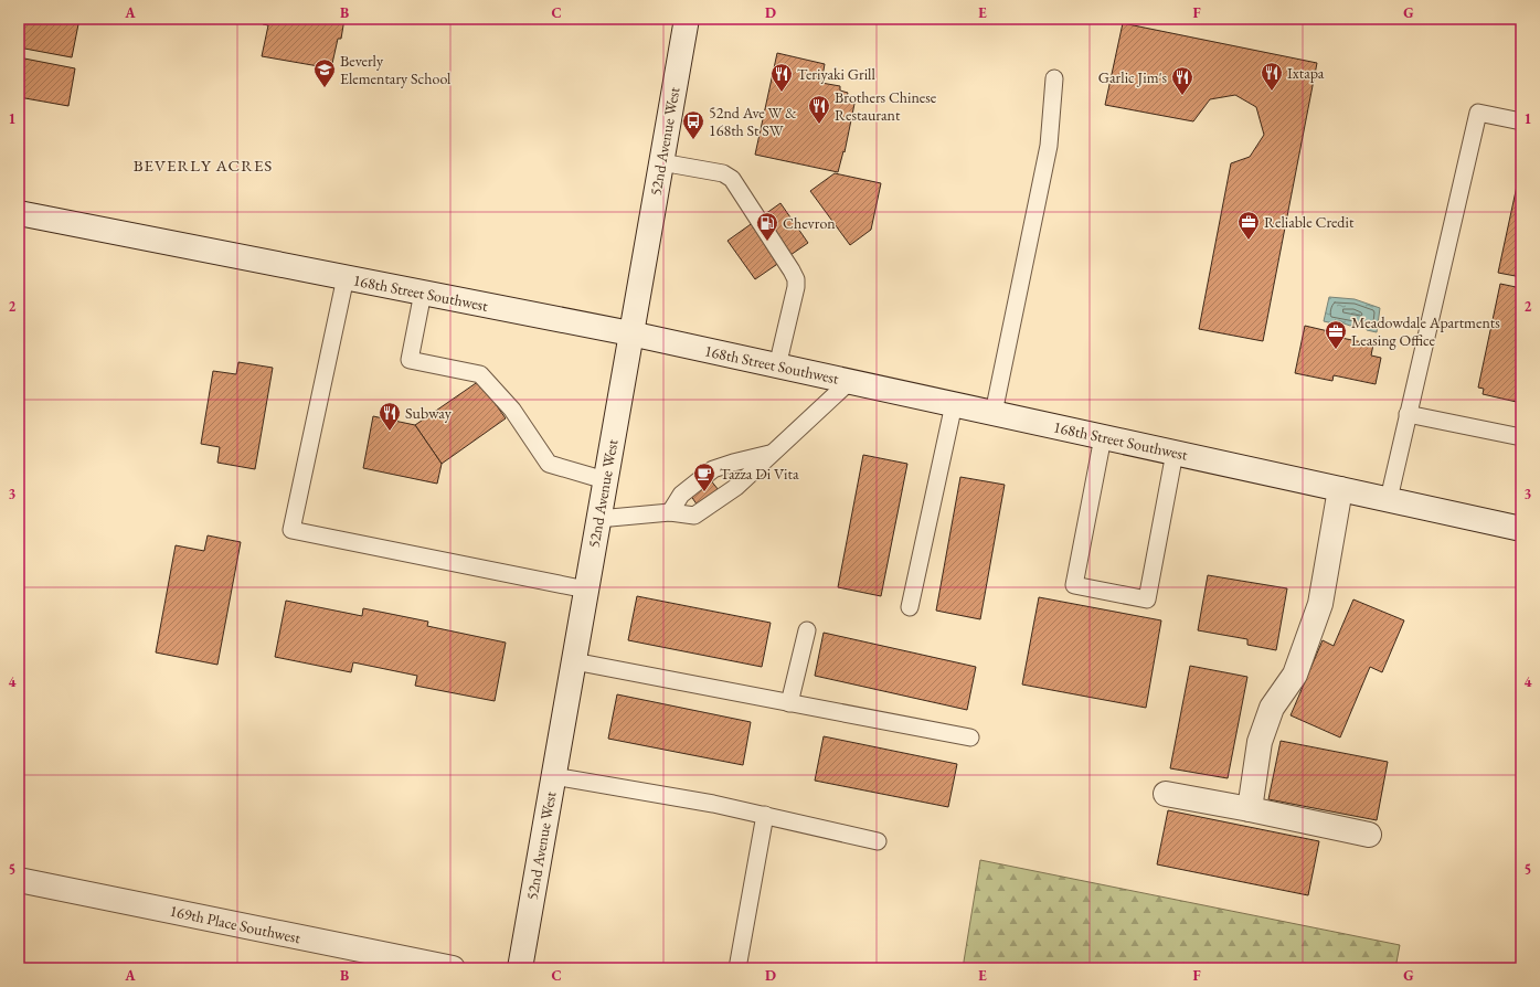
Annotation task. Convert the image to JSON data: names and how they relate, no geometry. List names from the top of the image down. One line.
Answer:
{"streets":{"street":["52nd Avenue West","168th Street Southwest","169th Place Southwest"]},"crossings":[["52nd Avenue West","168th Street Southwest"]],"districts":["BEVERLY ACRES"],"places":{"school or university":["Beverly Elementary School"],"restaurant":["Ixtapa","Teriyaki Grill","Garlic Jim's","Brothers Chinese Restaurant","Subway"],"bus stop":["52nd Ave W & 168th St SW"],"office":["Reliable Credit","Meadowdale Apartments Leasing Office"],"fuel station":["Chevron"],"cafe":["Tazza Di Vita"]},"grid":{"columns":["A","B","C","D","E","F","G"],"rows":["1","2","3","4","5"]}}
